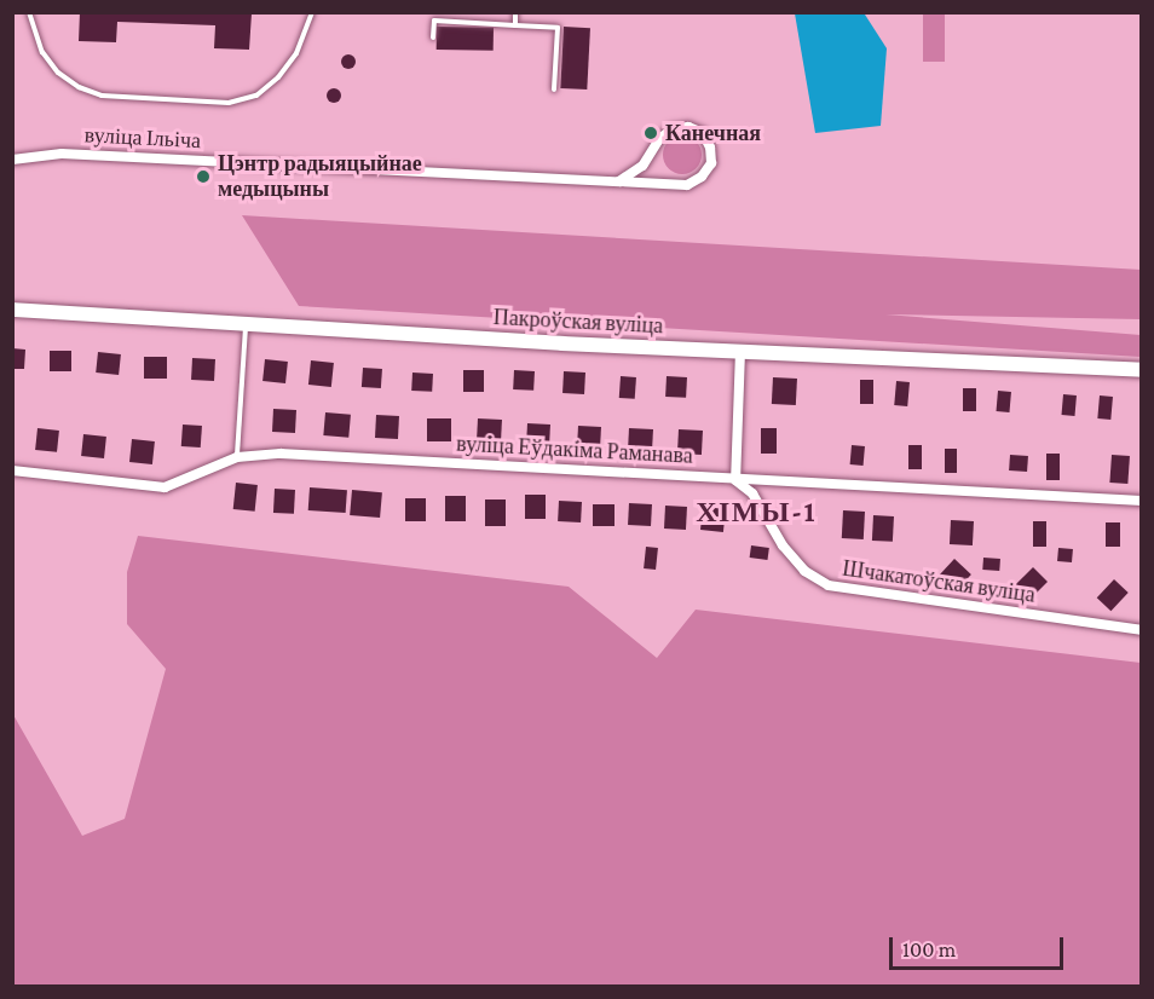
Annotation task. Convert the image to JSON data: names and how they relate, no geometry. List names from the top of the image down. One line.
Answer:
{"streets":{"street":["вуліца Ільіча","Пакроўская вуліца","вуліца Еўдакіма Раманава","Шчакатоўская вуліца"]},"crossings":[["вуліца Еўдакіма Раманава","Шчакатоўская вуліца"]],"districts":["ХІМЫ-1"],"places":["Канечная","Цэнтр радыяцыйнае медыцыны"],"scale_bar":"100 m"}
